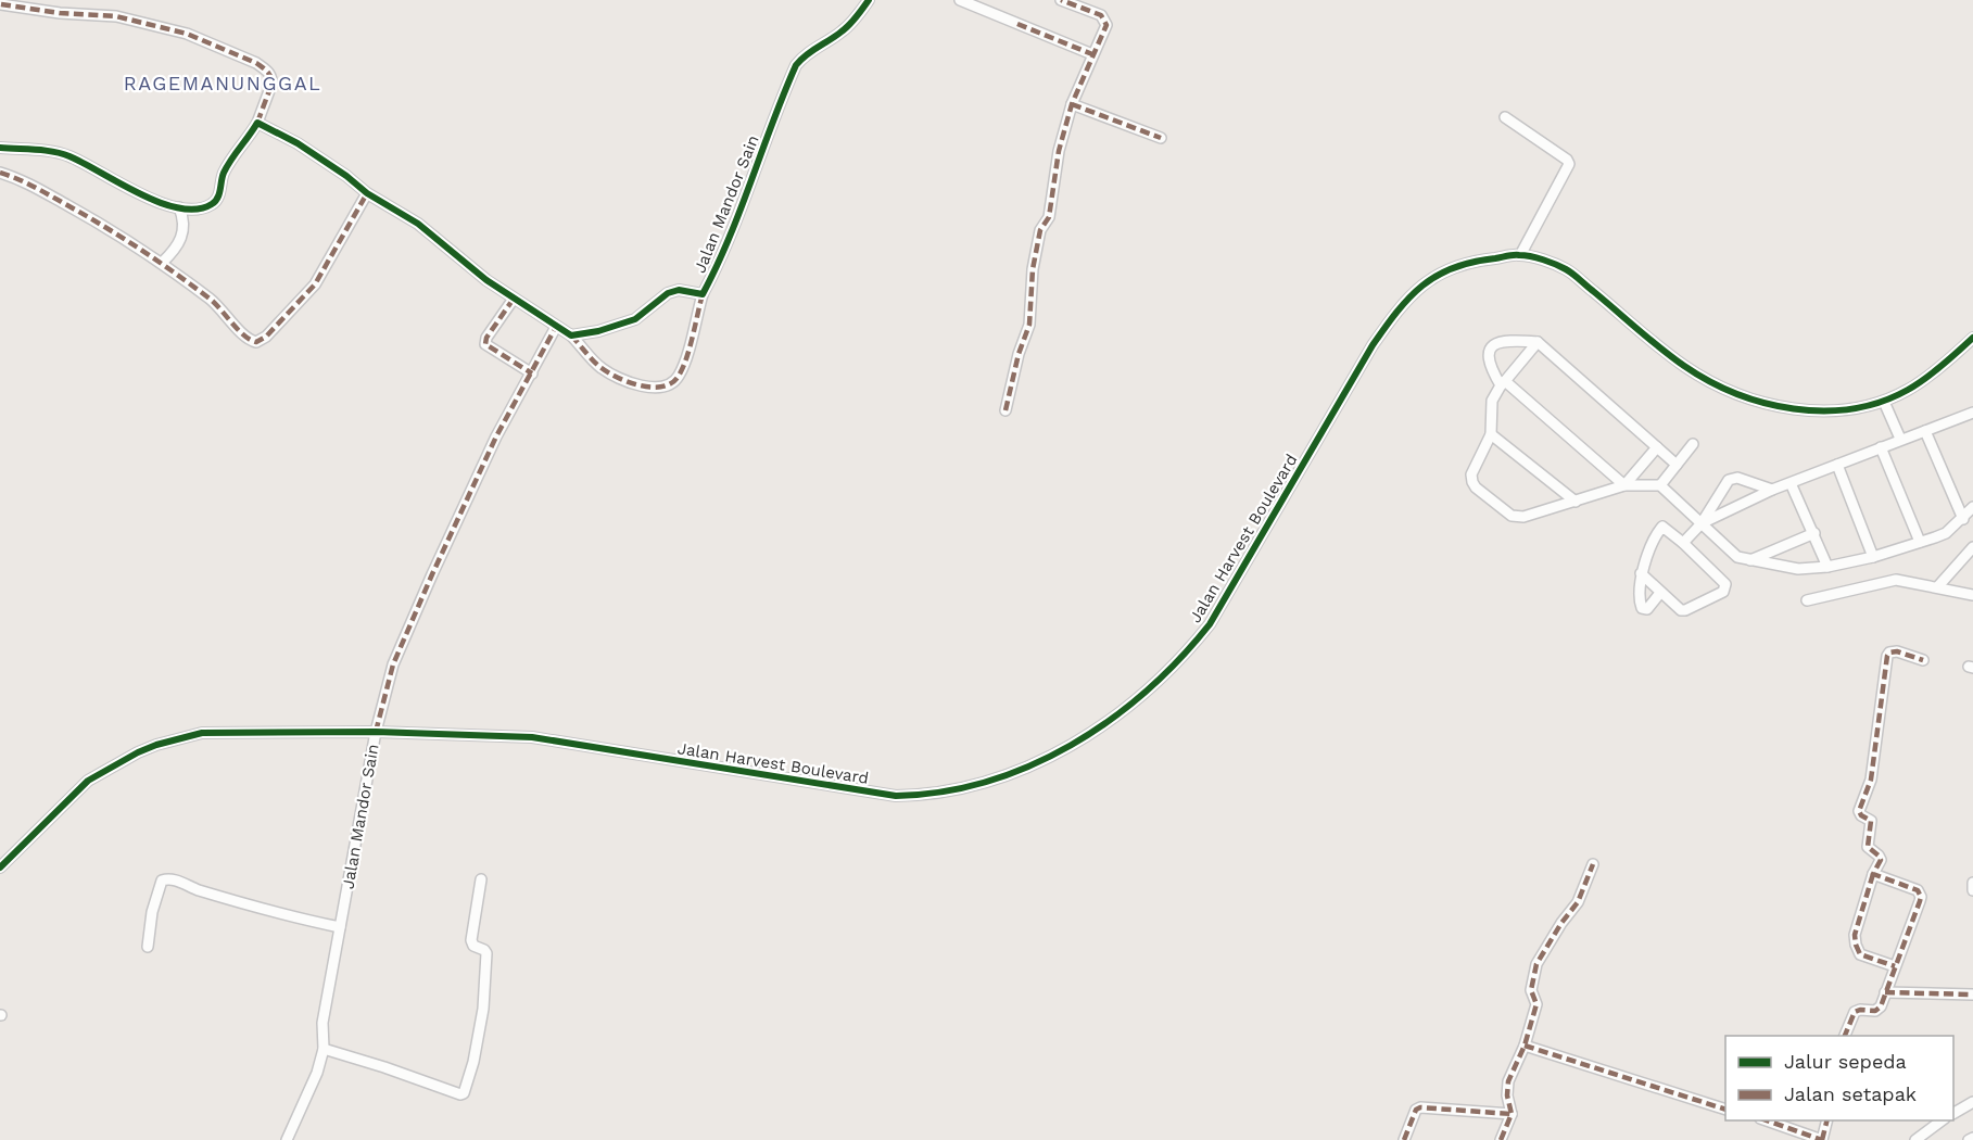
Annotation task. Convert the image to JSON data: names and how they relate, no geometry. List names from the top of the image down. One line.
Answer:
{"streets":{"street":["Jalan Mandor Sain","Jalan Harvest Boulevard"]},"crossings":[["Jalan Mandor Sain","Jalan Harvest Boulevard"]],"districts":["RAGEMANUNGGAL"],"legend":["Jalur sepeda","Jalan setapak"]}
